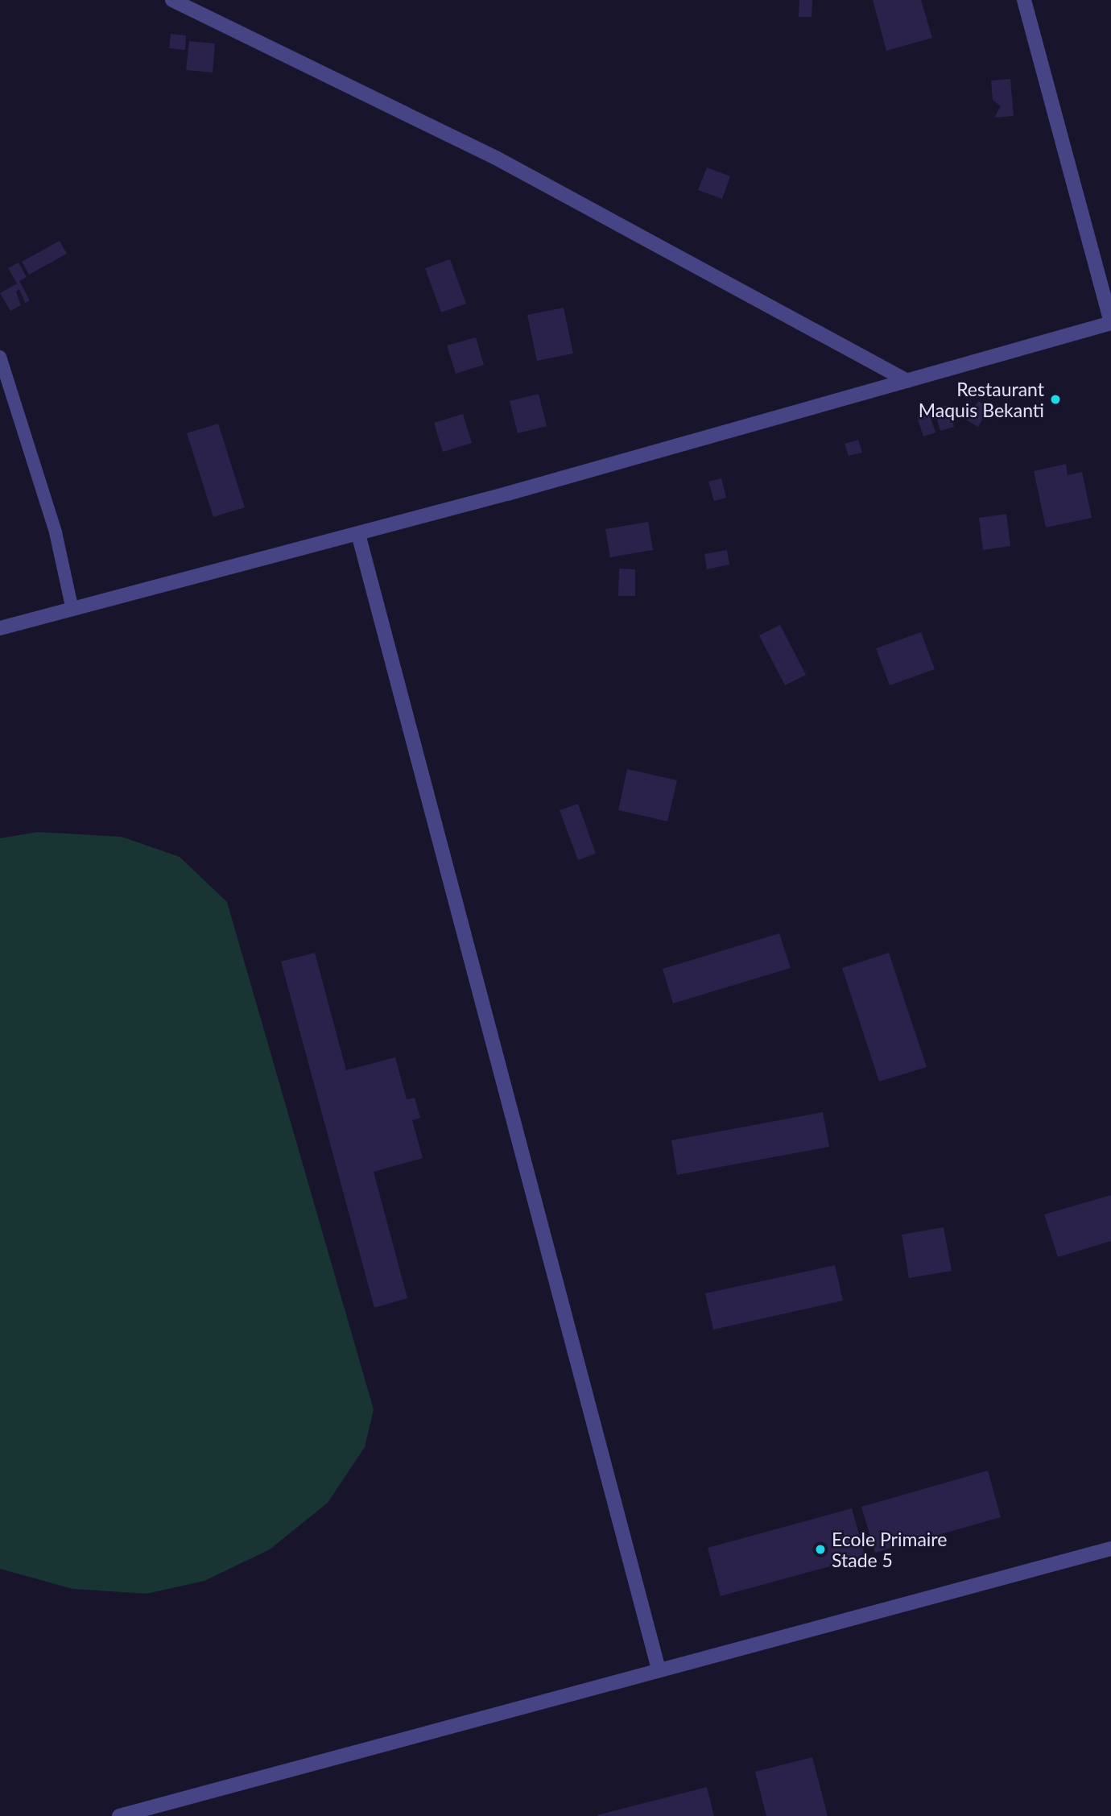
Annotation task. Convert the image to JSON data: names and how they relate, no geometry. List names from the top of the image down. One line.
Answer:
{"places":["Restaurant Maquis Bekanti","Ecole Primaire Stade 5"]}
